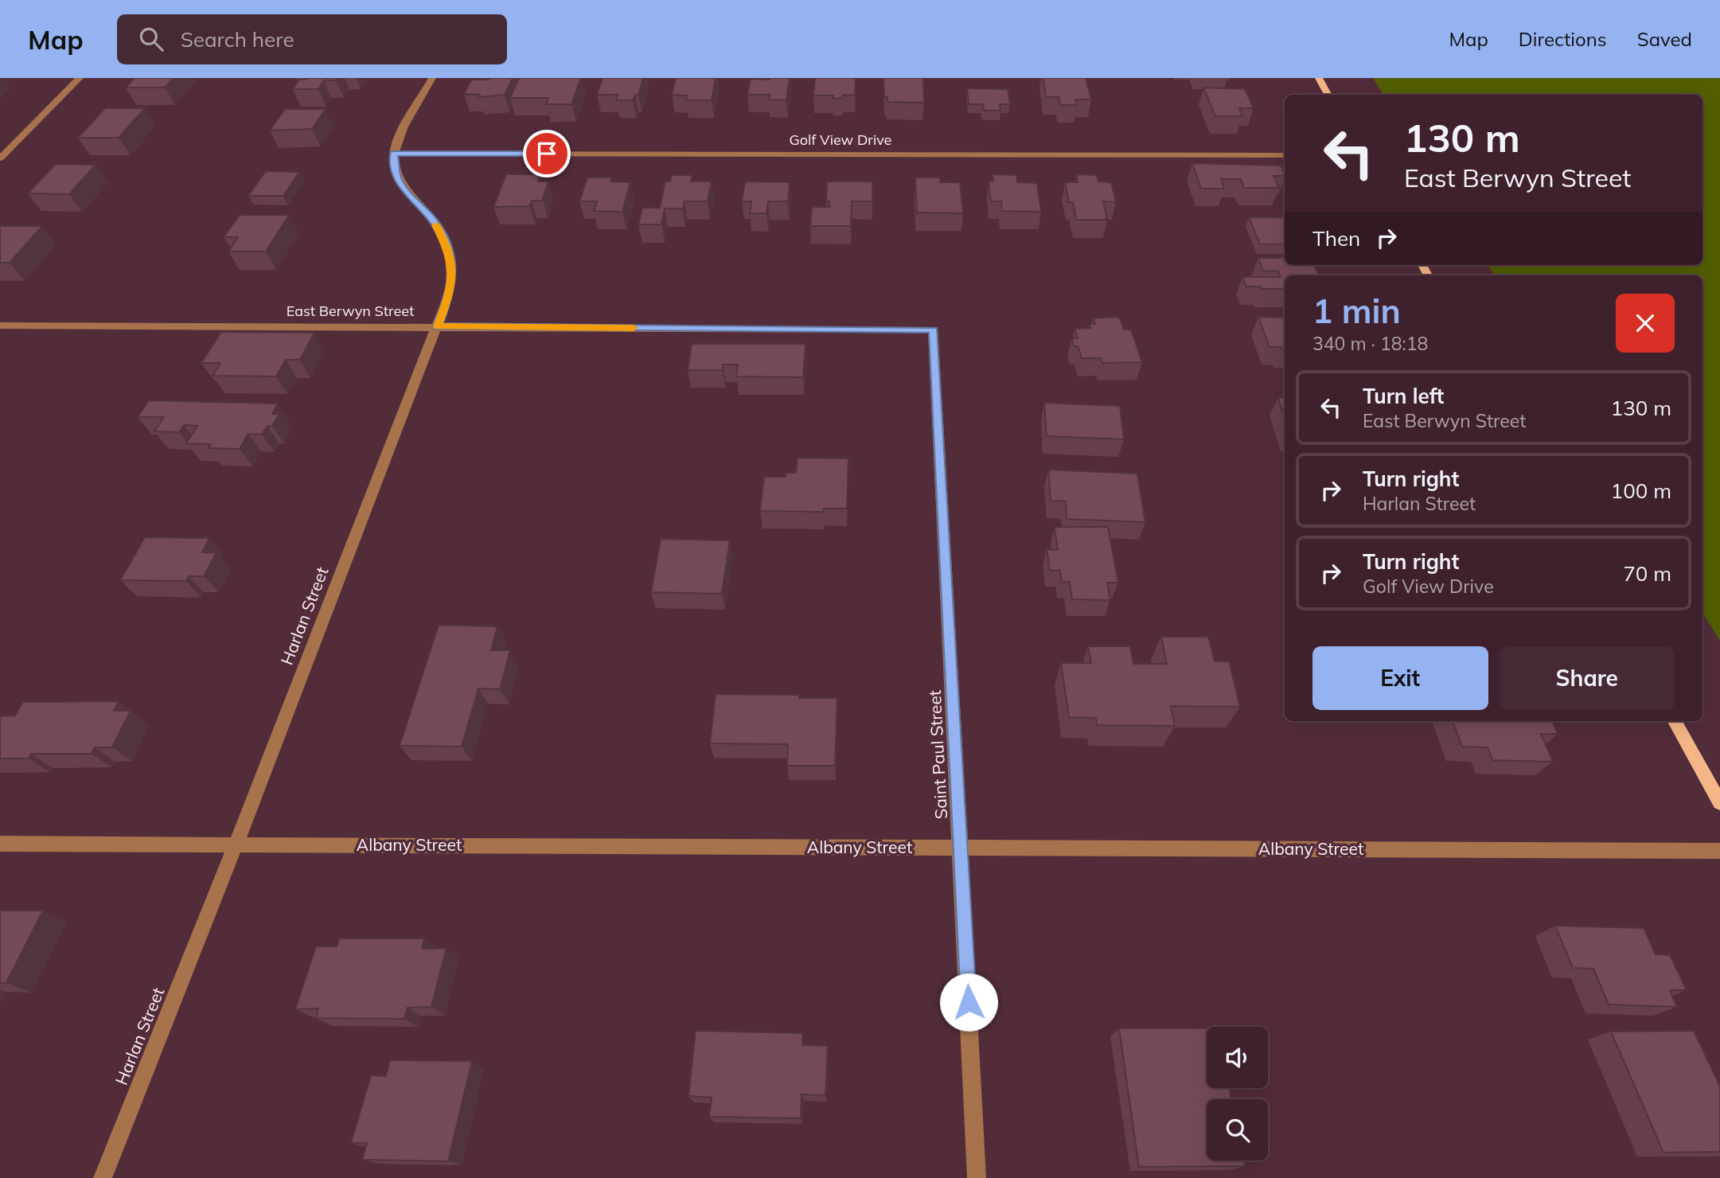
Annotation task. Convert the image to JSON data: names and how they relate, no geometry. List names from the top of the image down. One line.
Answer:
{"streets":{"street":["Golf View Drive","East Berwyn Street","Harlan Street","Saint Paul Street","Albany Street"]},"crossings":[["Golf View Drive","Harlan Street"],["East Berwyn Street","Harlan Street"],["East Berwyn Street","Saint Paul Street"],["Harlan Street","Albany Street"],["Saint Paul Street","Albany Street"]],"page":{"header":"Map","search":"Search here","nav":["Map","Directions","Saved"],"turn":["130 m","East Berwyn Street"],"then":"Then","heading":["1 min","340 m · 18:18"],"list":[{"name":"Turn left","note":"East Berwyn Street","value":"130 m"},{"name":"Turn right","note":"Harlan Street","value":"100 m"},{"name":"Turn right","note":"Golf View Drive","value":"70 m"}],"buttons":["Exit","Share"]}}
